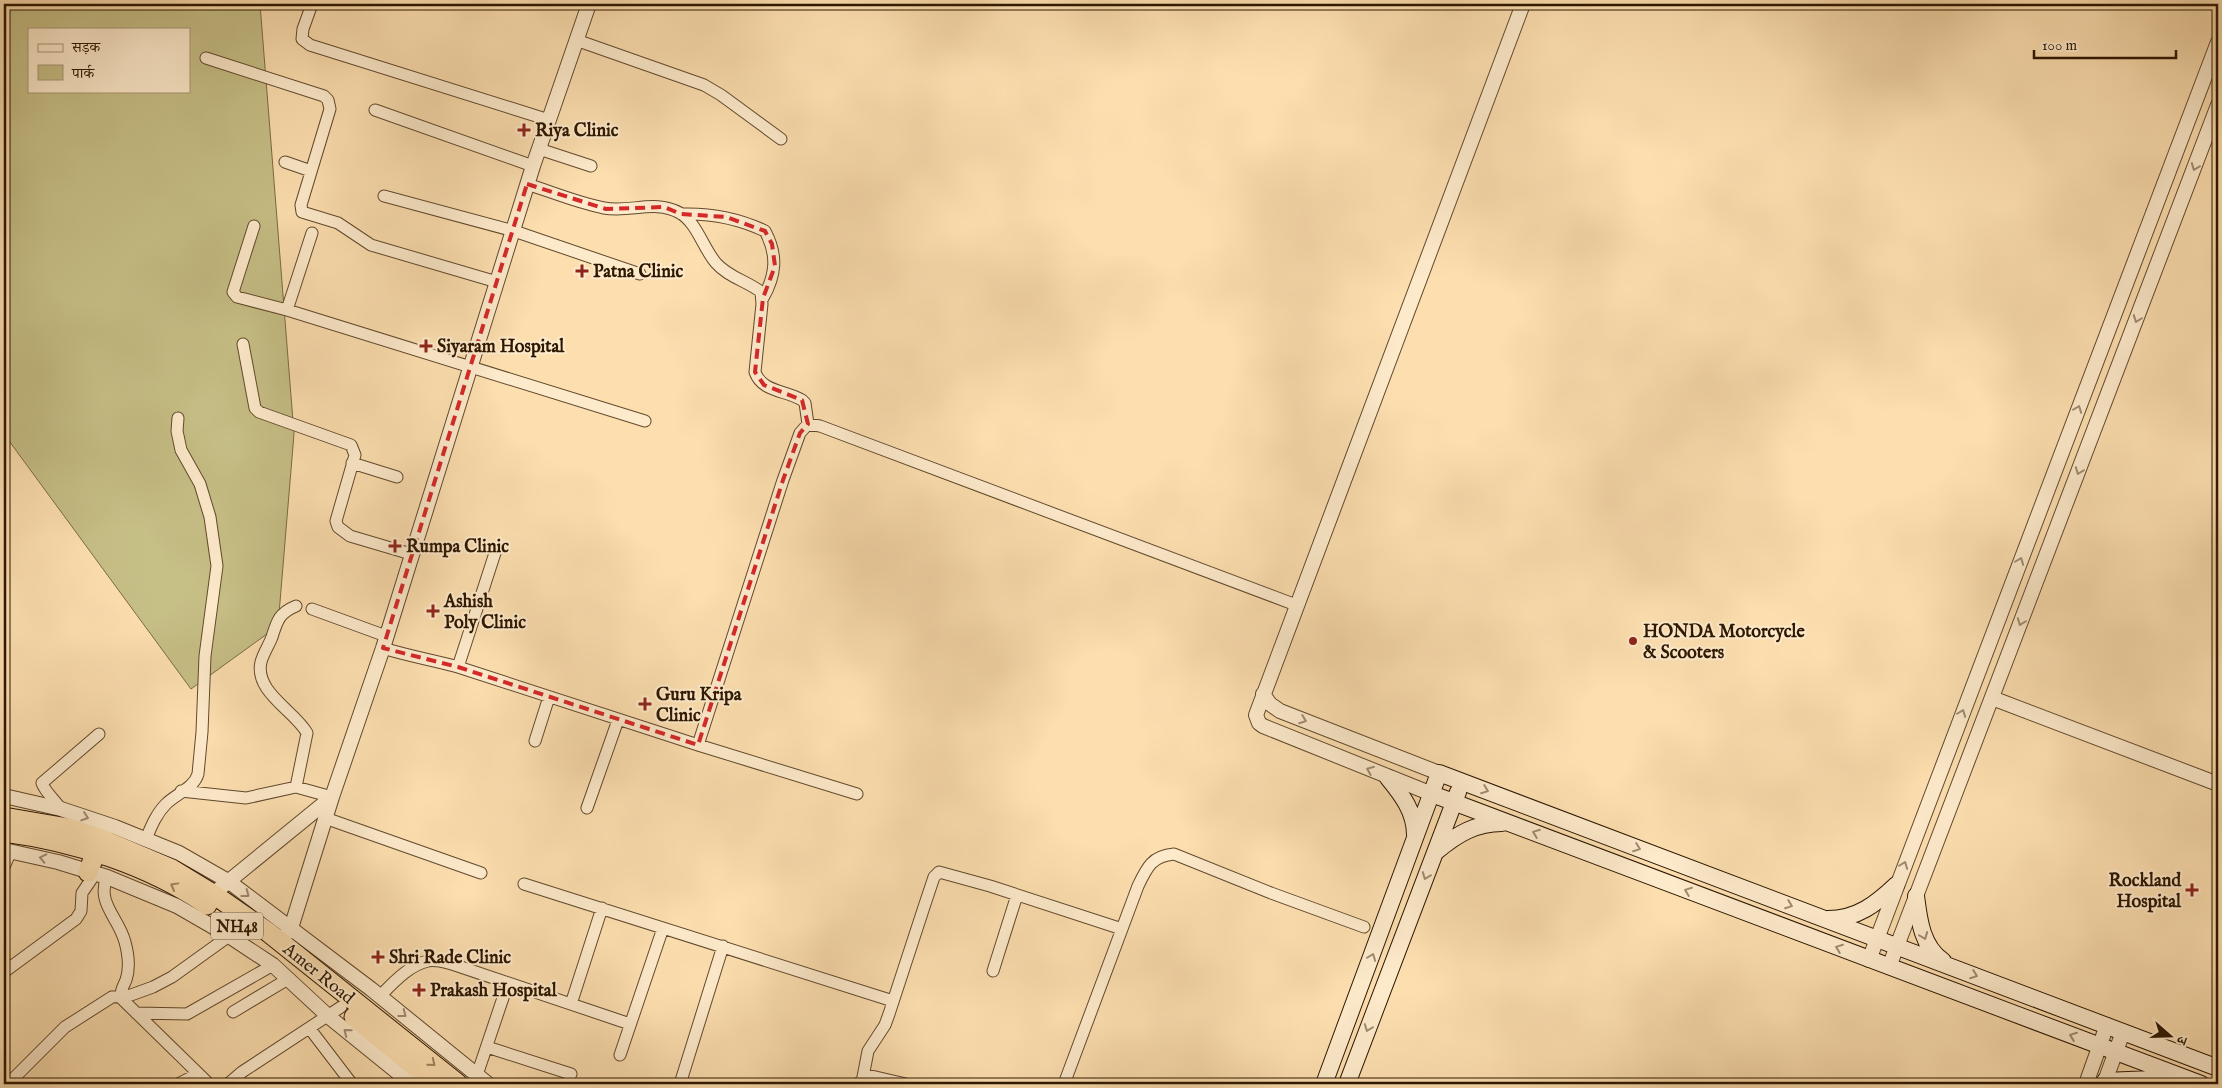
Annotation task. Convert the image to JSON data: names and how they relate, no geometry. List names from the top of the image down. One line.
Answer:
{"streets":{"highway":["NH48","Amer Road"]},"places":{"health":["Riya Clinic","Patna Clinic","Siyaram Hospital","Rumpa Clinic","Ashish Poly Clinic","Guru Kripa Clinic","Rockland Hospital","Shri Rade Clinic","Prakash Hospital"],"other":["HONDA Motorcycle & Scooters"]},"legend":["सड़क","पार्क"],"scale_bar":"100 m","north":"right"}
